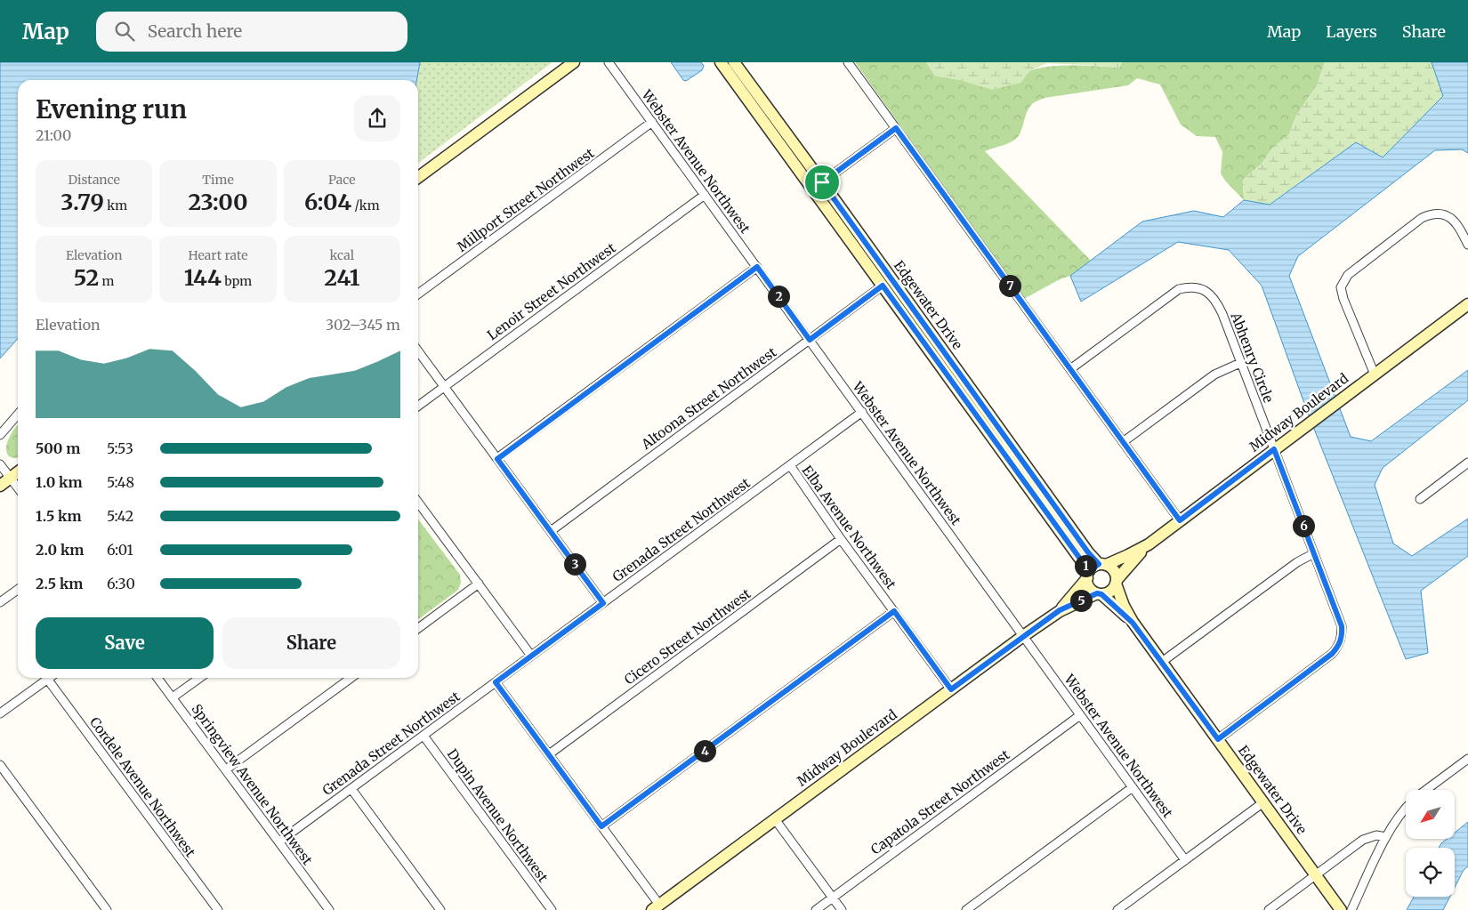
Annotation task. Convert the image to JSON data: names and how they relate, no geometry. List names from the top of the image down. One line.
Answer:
{"streets":{"street":["Webster Avenue Northwest","Millport Street Northwest","Lenoir Street Northwest","Edgewater Drive","Abhenry Circle","Altoona Street Northwest","Midway Boulevard","Elba Avenue Northwest","Grenada Street Northwest","Cicero Street Northwest","Springview Avenue Northwest","Cordele Avenue Northwest","Capatola Street Northwest","Dupin Avenue Northwest"]},"crossings":[["Webster Avenue Northwest","Millport Street Northwest"],["Webster Avenue Northwest","Lenoir Street Northwest"],["Webster Avenue Northwest","Altoona Street Northwest"],["Webster Avenue Northwest","Midway Boulevard"],["Webster Avenue Northwest","Grenada Street Northwest"],["Webster Avenue Northwest","Capatola Street Northwest"],["Edgewater Drive","Abhenry Circle"],["Edgewater Drive","Altoona Street Northwest"],["Edgewater Drive","Midway Boulevard"],["Abhenry Circle","Midway Boulevard"],["Midway Boulevard","Elba Avenue Northwest"],["Elba Avenue Northwest","Grenada Street Northwest"],["Elba Avenue Northwest","Cicero Street Northwest"],["Grenada Street Northwest","Springview Avenue Northwest"],["Grenada Street Northwest","Dupin Avenue Northwest"]],"north":"bottom left","page":{"header":"Map","search":"Search here","nav":["Map","Layers","Share"],"heading":["Evening run","21:00"],"stats":[["Distance","3.79 km"],["Time","23:00"],["Pace","6:04 /km"],["Elevation","52 m"],["Heart rate","144 bpm"],["kcal","241"]],"pins":["7","2","6","3","1","5","4"],"chart":["Elevation","302–345 m"],"list":[{"name":"500 m","note":"5:53"},{"name":"1.0 km","note":"5:48"},{"name":"1.5 km","note":"5:42"},{"name":"2.0 km","note":"6:01"},{"name":"2.5 km","note":"6:30"}],"buttons":["Save","Share"]}}
